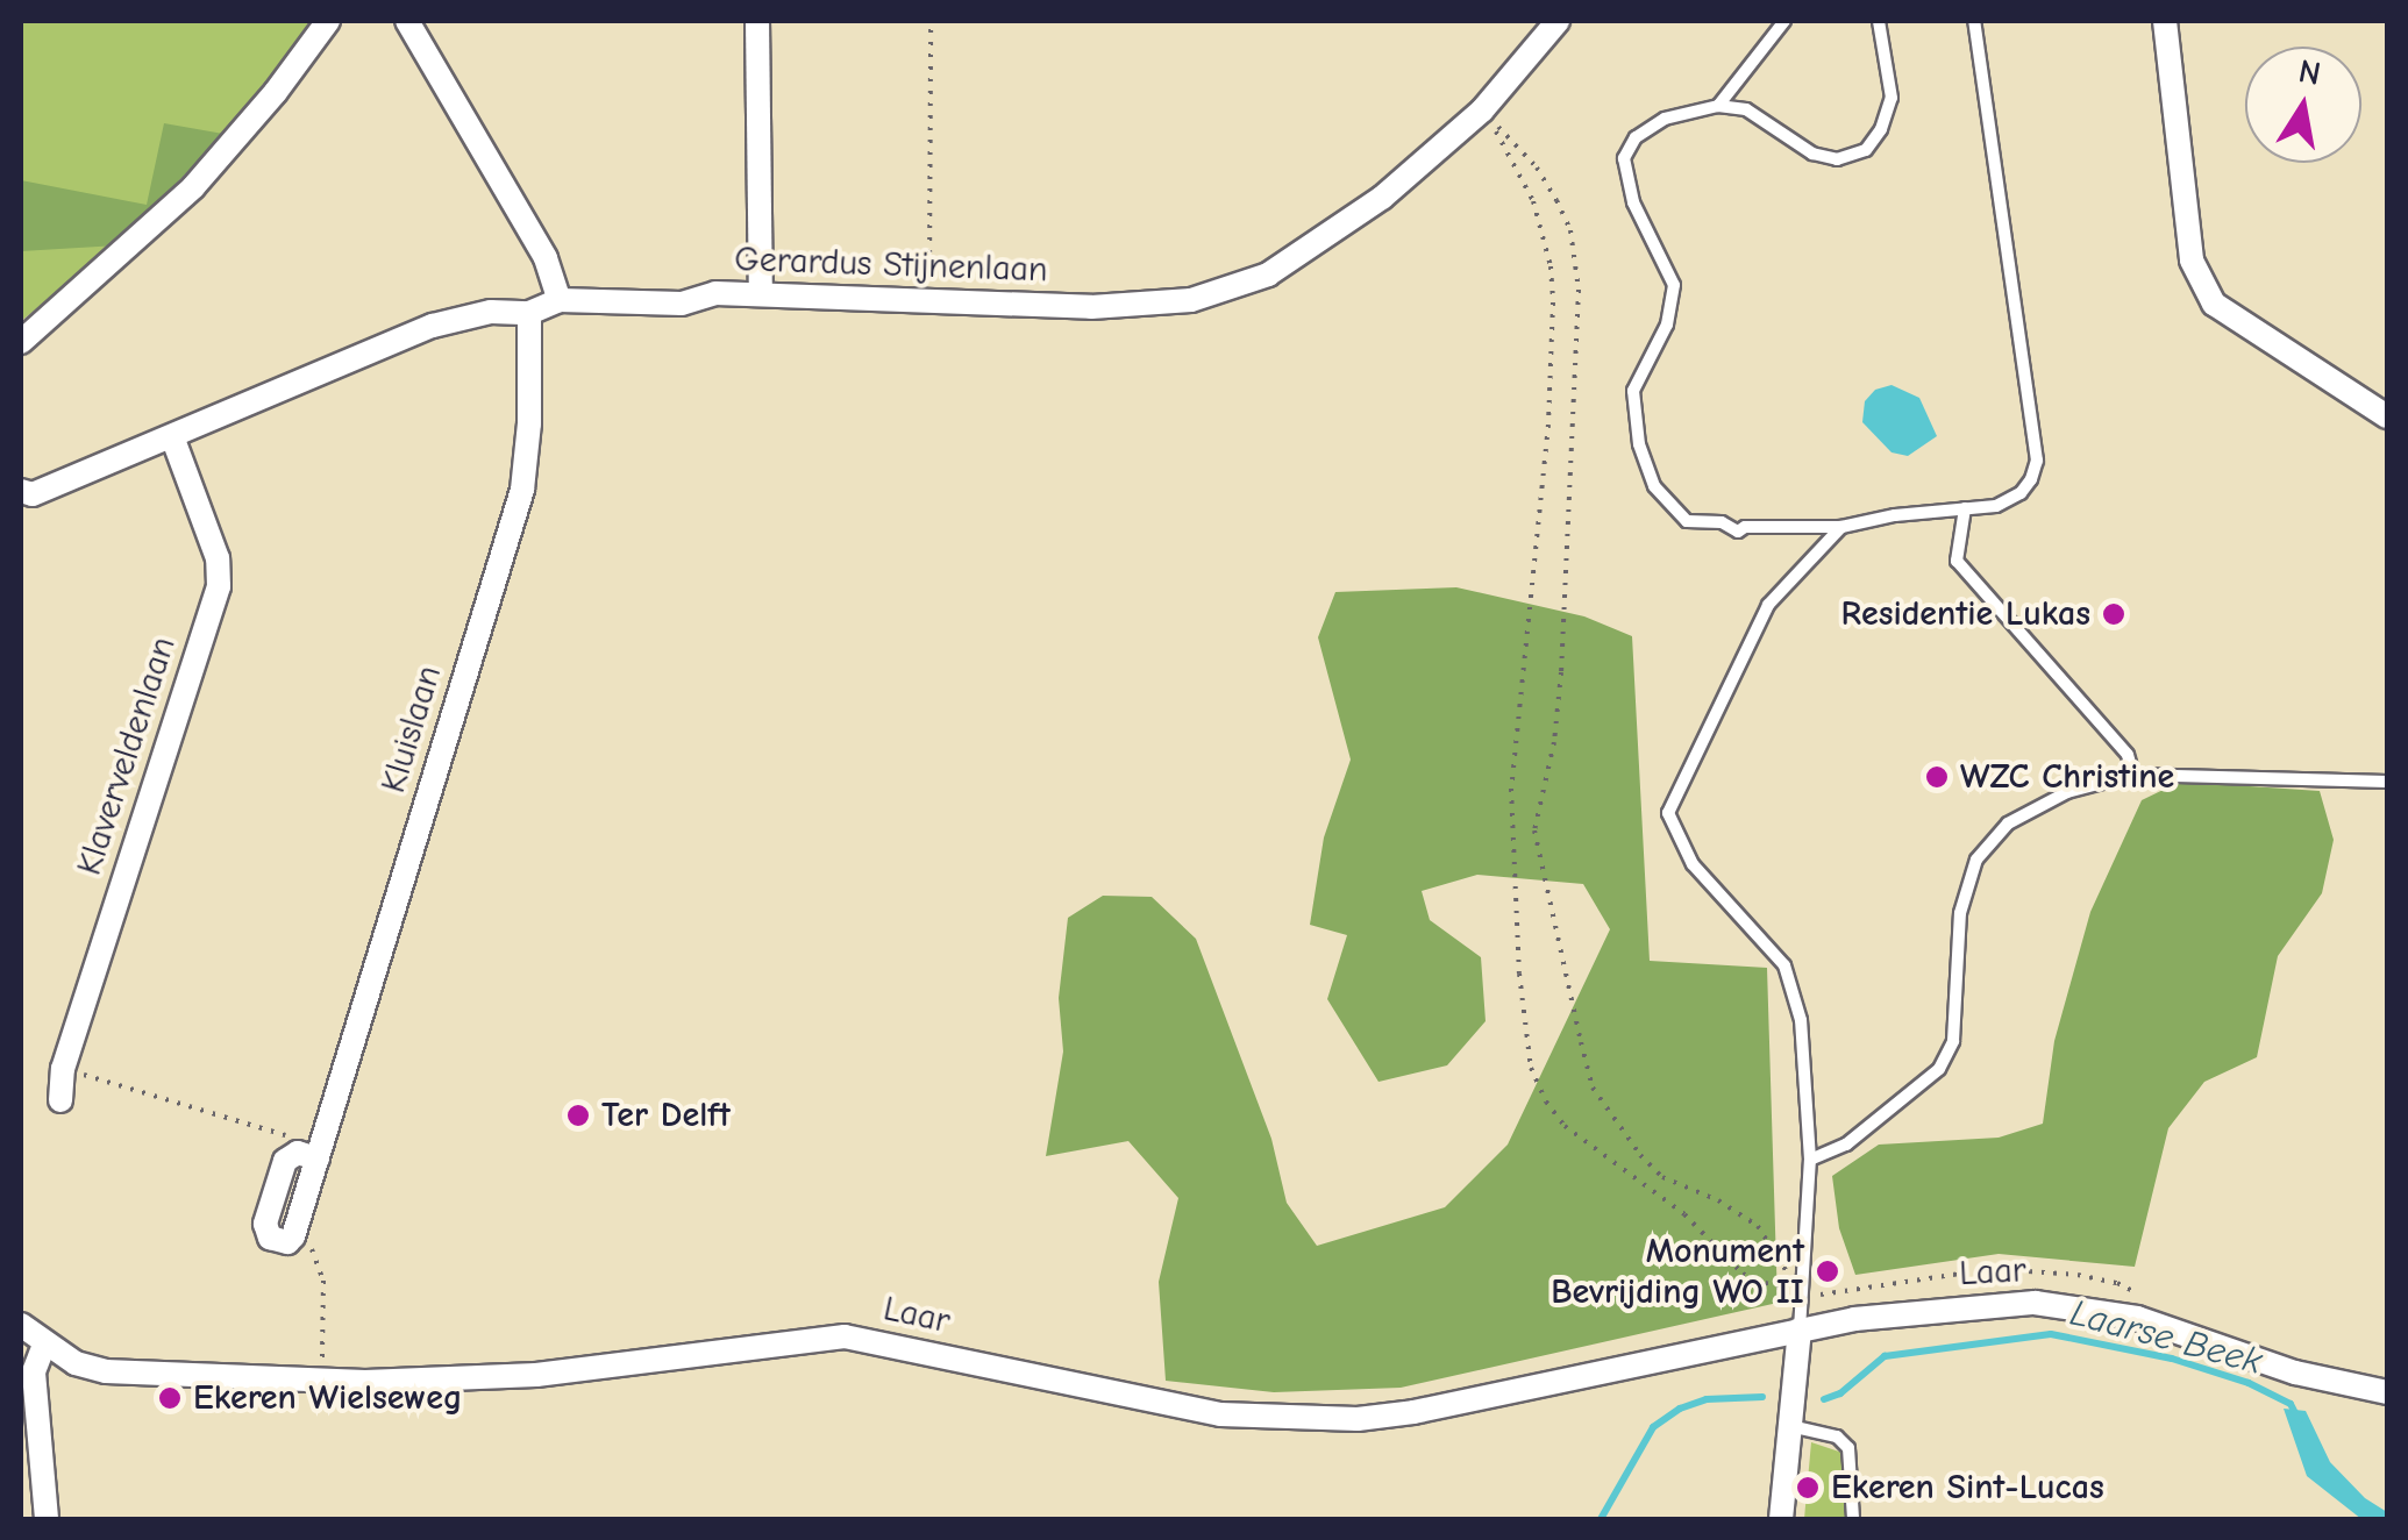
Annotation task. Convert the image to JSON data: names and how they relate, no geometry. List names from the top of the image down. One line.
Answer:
{"streets":{"street":["Gerardus Stijnenlaan","Kluislaan","Klaverveldenlaan","Laar"]},"crossings":[["Gerardus Stijnenlaan","Kluislaan"],["Gerardus Stijnenlaan","Klaverveldenlaan"]],"water":["Laarse Beek"],"places":["Residentie Lukas","WZC Christine","Ter Delft","Monument Bevrijding WO II","Ekeren Wielseweg","Ekeren Sint-Lucas"],"north":"top"}
